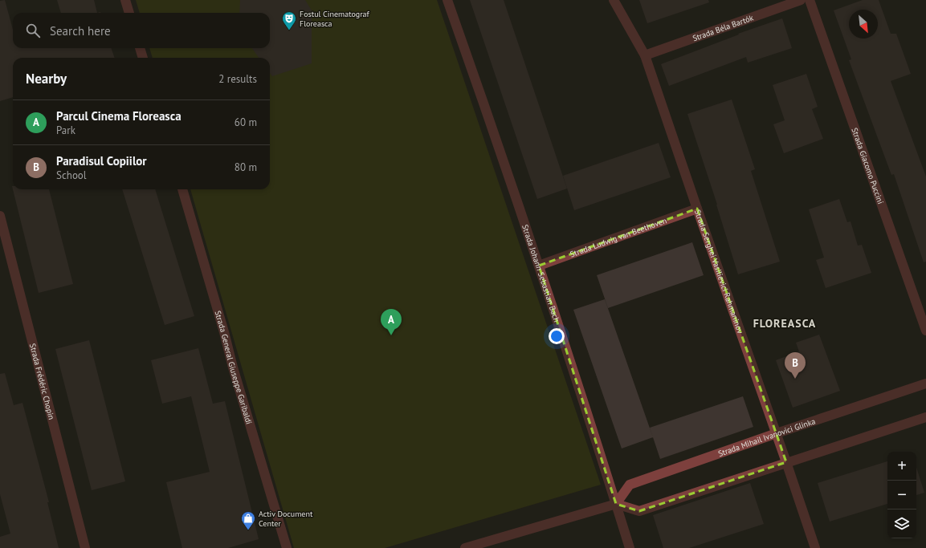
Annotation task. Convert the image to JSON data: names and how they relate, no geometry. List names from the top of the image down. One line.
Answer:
{"streets":{"street":["Strada Béla Bartók","Strada Giacomo Puccini","Strada Ludwig van Beethoven","Strada Serghei Vasilievici Rahmaninov","Strada Johann Sebastian Bach","Strada General Giuseppe Garibaldi","Strada Frédéric Chopin","Strada Mihail Ivanovici Glinka"]},"crossings":[["Strada Béla Bartók","Strada Serghei Vasilievici Rahmaninov"],["Strada Ludwig van Beethoven","Strada Serghei Vasilievici Rahmaninov"],["Strada Ludwig van Beethoven","Strada Johann Sebastian Bach"],["Strada Serghei Vasilievici Rahmaninov","Strada Mihail Ivanovici Glinka"],["Strada Johann Sebastian Bach","Strada Mihail Ivanovici Glinka"]],"districts":["FLOREASCA"],"places":{"theatre":["Fostul Cinematograf Floreasca"],"shop":["Activ Document Center"]},"north":"bottom right","page":{"search":"Search here","heading":["Nearby","2 results"],"list":[{"mark":"A","name":"Parcul Cinema Floreasca","note":"Park","value":"60 m"},{"mark":"B","name":"Paradisul Copiilor","note":"School","value":"80 m"}],"pins":["A","B"],"map_buttons":["+","−"]}}
